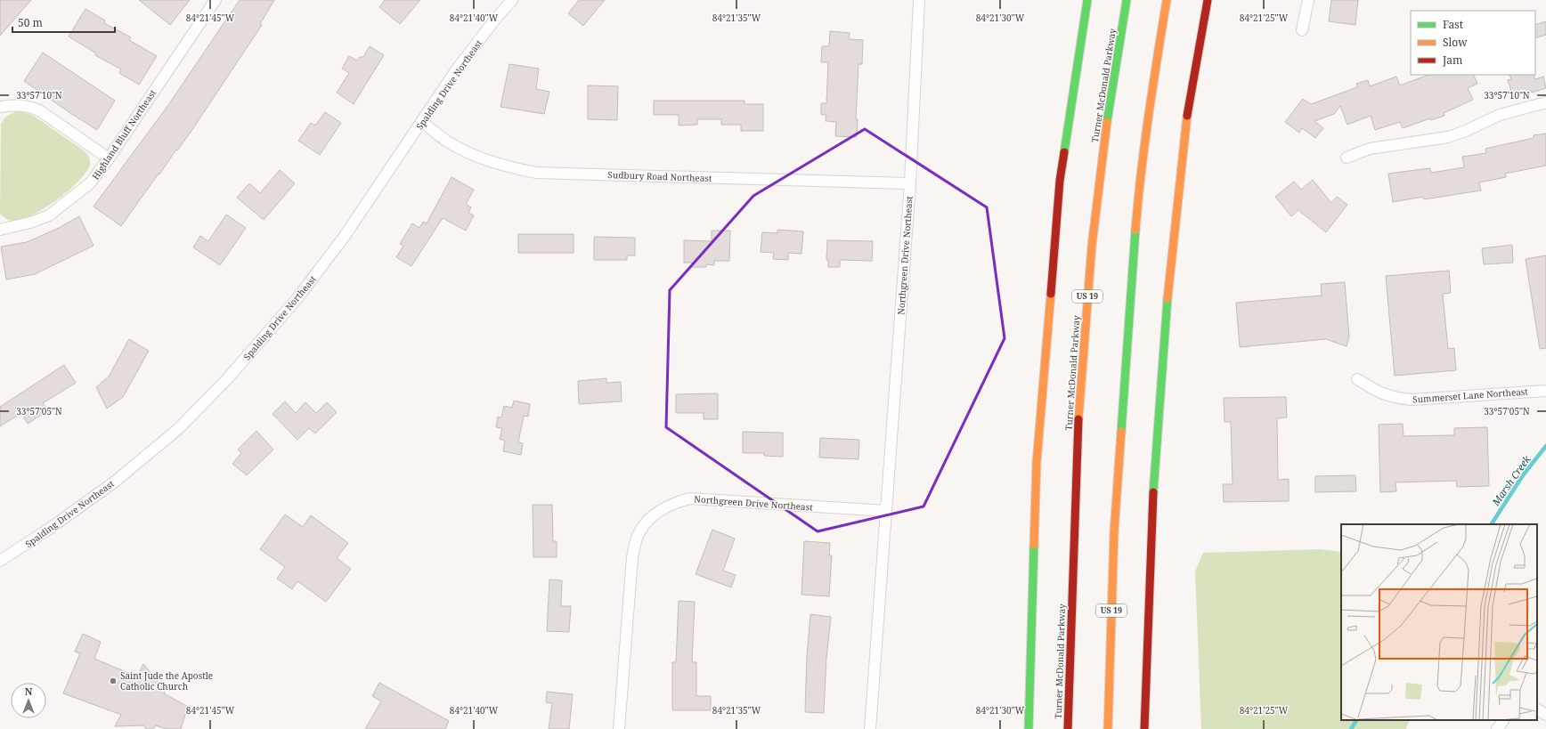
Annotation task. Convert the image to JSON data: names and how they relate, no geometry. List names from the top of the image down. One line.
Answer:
{"streets":{"highway":["Turner McDonald Parkway","US 19"],"street":["Spalding Drive Northeast","Highland Bluff Northeast","Sudbury Road Northeast","Northgreen Drive Northeast","Summerset Lane Northeast"]},"crossings":[["Spalding Drive Northeast","Sudbury Road Northeast"],["Sudbury Road Northeast","Northgreen Drive Northeast"]],"water":["Marsh Creek"],"places":["Saint Jude the Apostle Catholic Church"],"legend":["Fast","Slow","Jam"],"scale_bar":"50 m","north":"top","coordinates":["84°21'45\"W","84°21'40\"W","84°21'35\"W","84°21'30\"W","84°21'25\"W","33°57'10\"N","33°57'05\"N"]}
